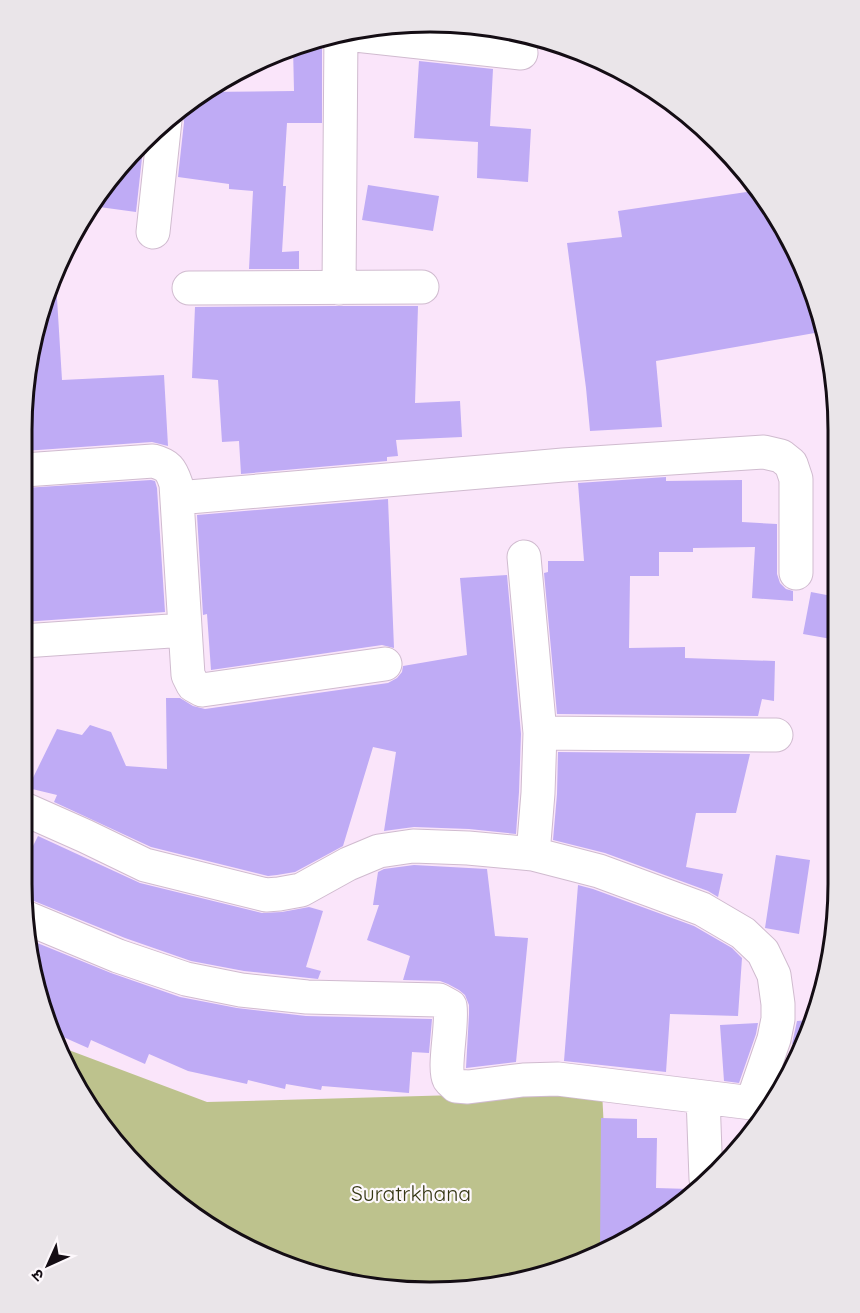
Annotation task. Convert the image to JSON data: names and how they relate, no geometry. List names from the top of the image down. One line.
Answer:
{"parks":["Suratrkhana"],"north":"bottom left"}
